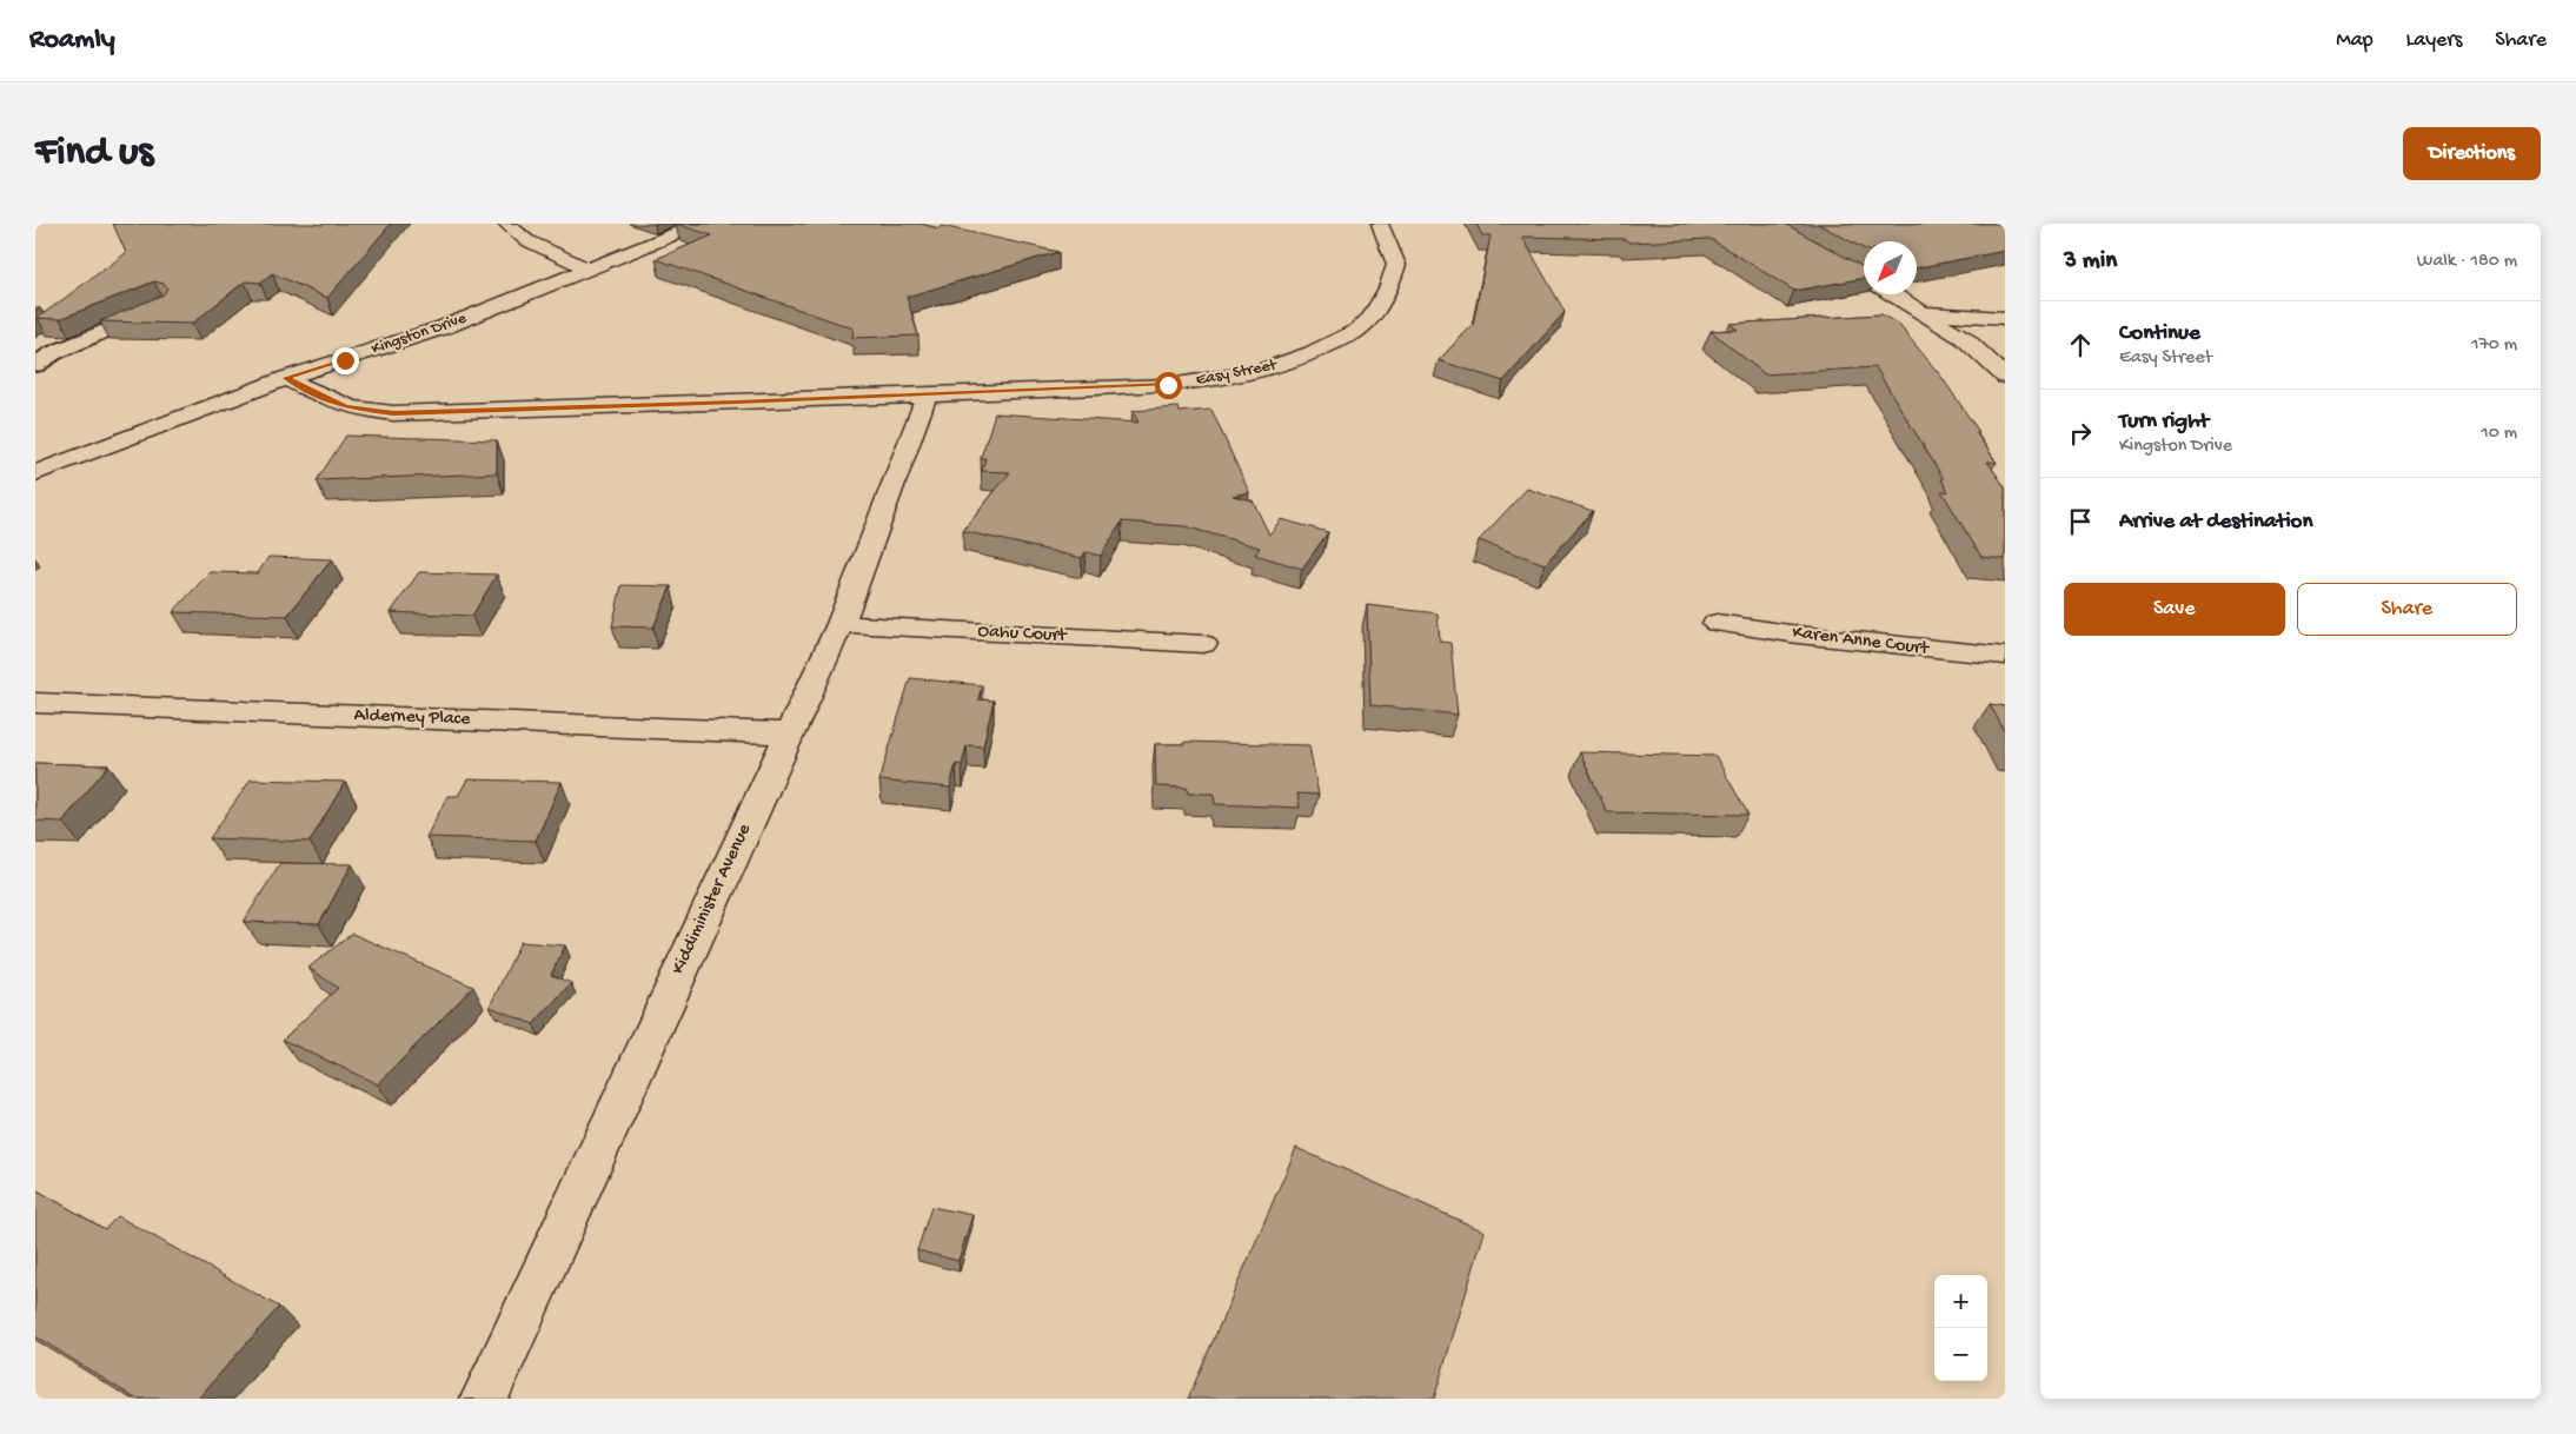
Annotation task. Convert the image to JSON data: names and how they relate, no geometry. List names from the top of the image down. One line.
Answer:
{"streets":{"street":["Kingston Drive","Easy Street","Oahu Court","Karen Anne Court","Alderney Place","Kiddiminister Avenue"]},"crossings":[["Kingston Drive","Easy Street"],["Easy Street","Kiddiminister Avenue"],["Oahu Court","Kiddiminister Avenue"],["Alderney Place","Kiddiminister Avenue"]],"north":"bottom left","page":{"header":"Roamly","nav":["Map","Layers","Share"],"buttons":["Directions",["Save","Share"]],"title":"Find us","heading":["3 min","Walk · 180 m"],"list":[["Continue","Easy Street","170 m"],["Turn right","Kingston Drive","10 m"],"Arrive at destination"],"map_buttons":["+","−"]}}
